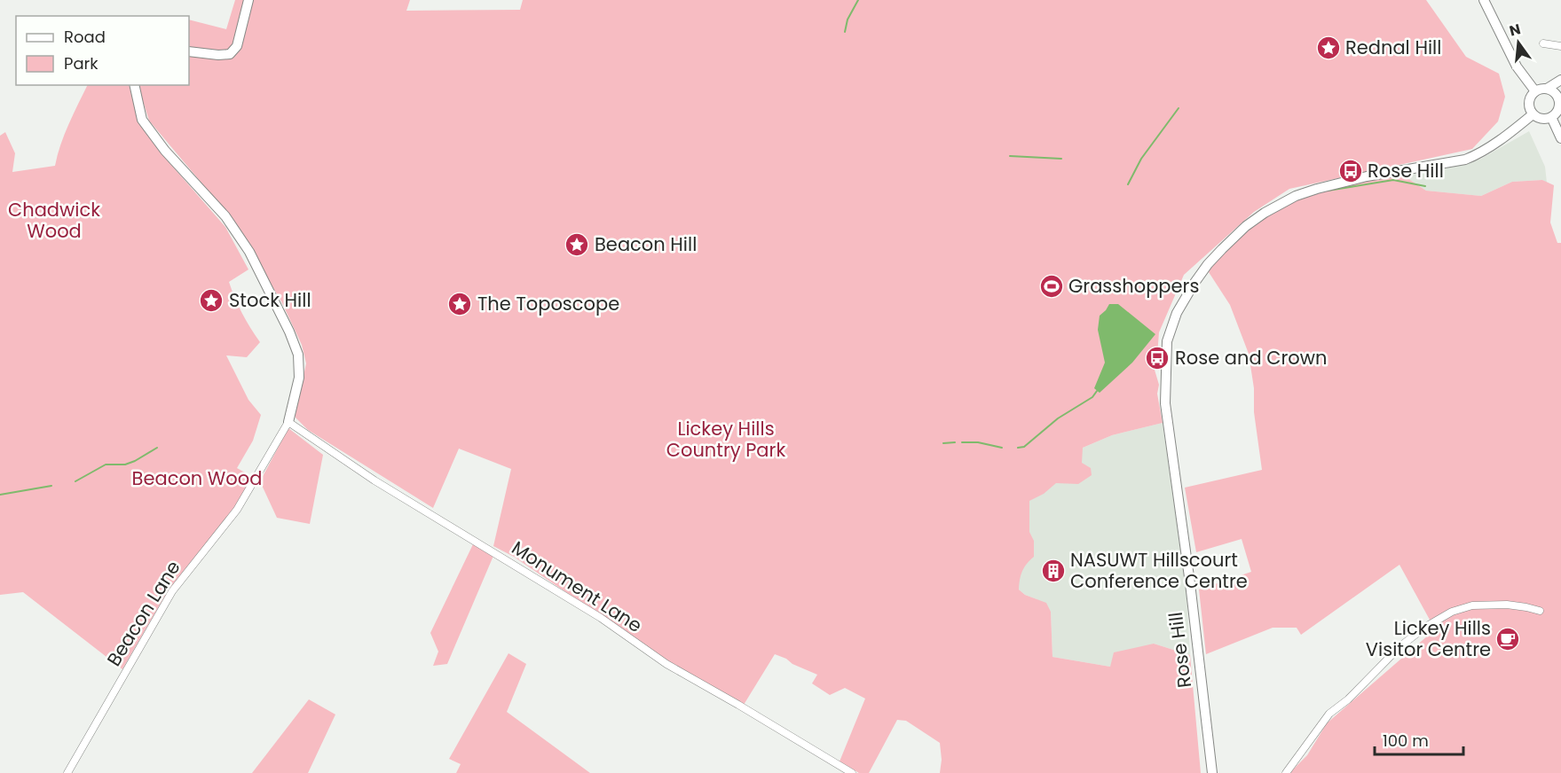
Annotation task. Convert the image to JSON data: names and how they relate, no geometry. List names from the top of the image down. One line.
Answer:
{"streets":{"main road":["Rose Hill"],"street":["Monument Lane","Beacon Lane"]},"crossings":[["Monument Lane","Beacon Lane"]],"parks":["Chadwick Wood","Lickey Hills Country Park","Beacon Wood"],"places":{"place":["Rednal Hill","Beacon Hill","Stock Hill","The Toposcope"],"bus stop":["Rose Hill","Rose and Crown"],"sports":["Grasshoppers"],"building":["NASUWT Hillscourt Conference Centre"],"cafe":["Lickey Hills Visitor Centre"]},"legend":["Road","Park"],"scale_bar":"100 m","north":"top"}
